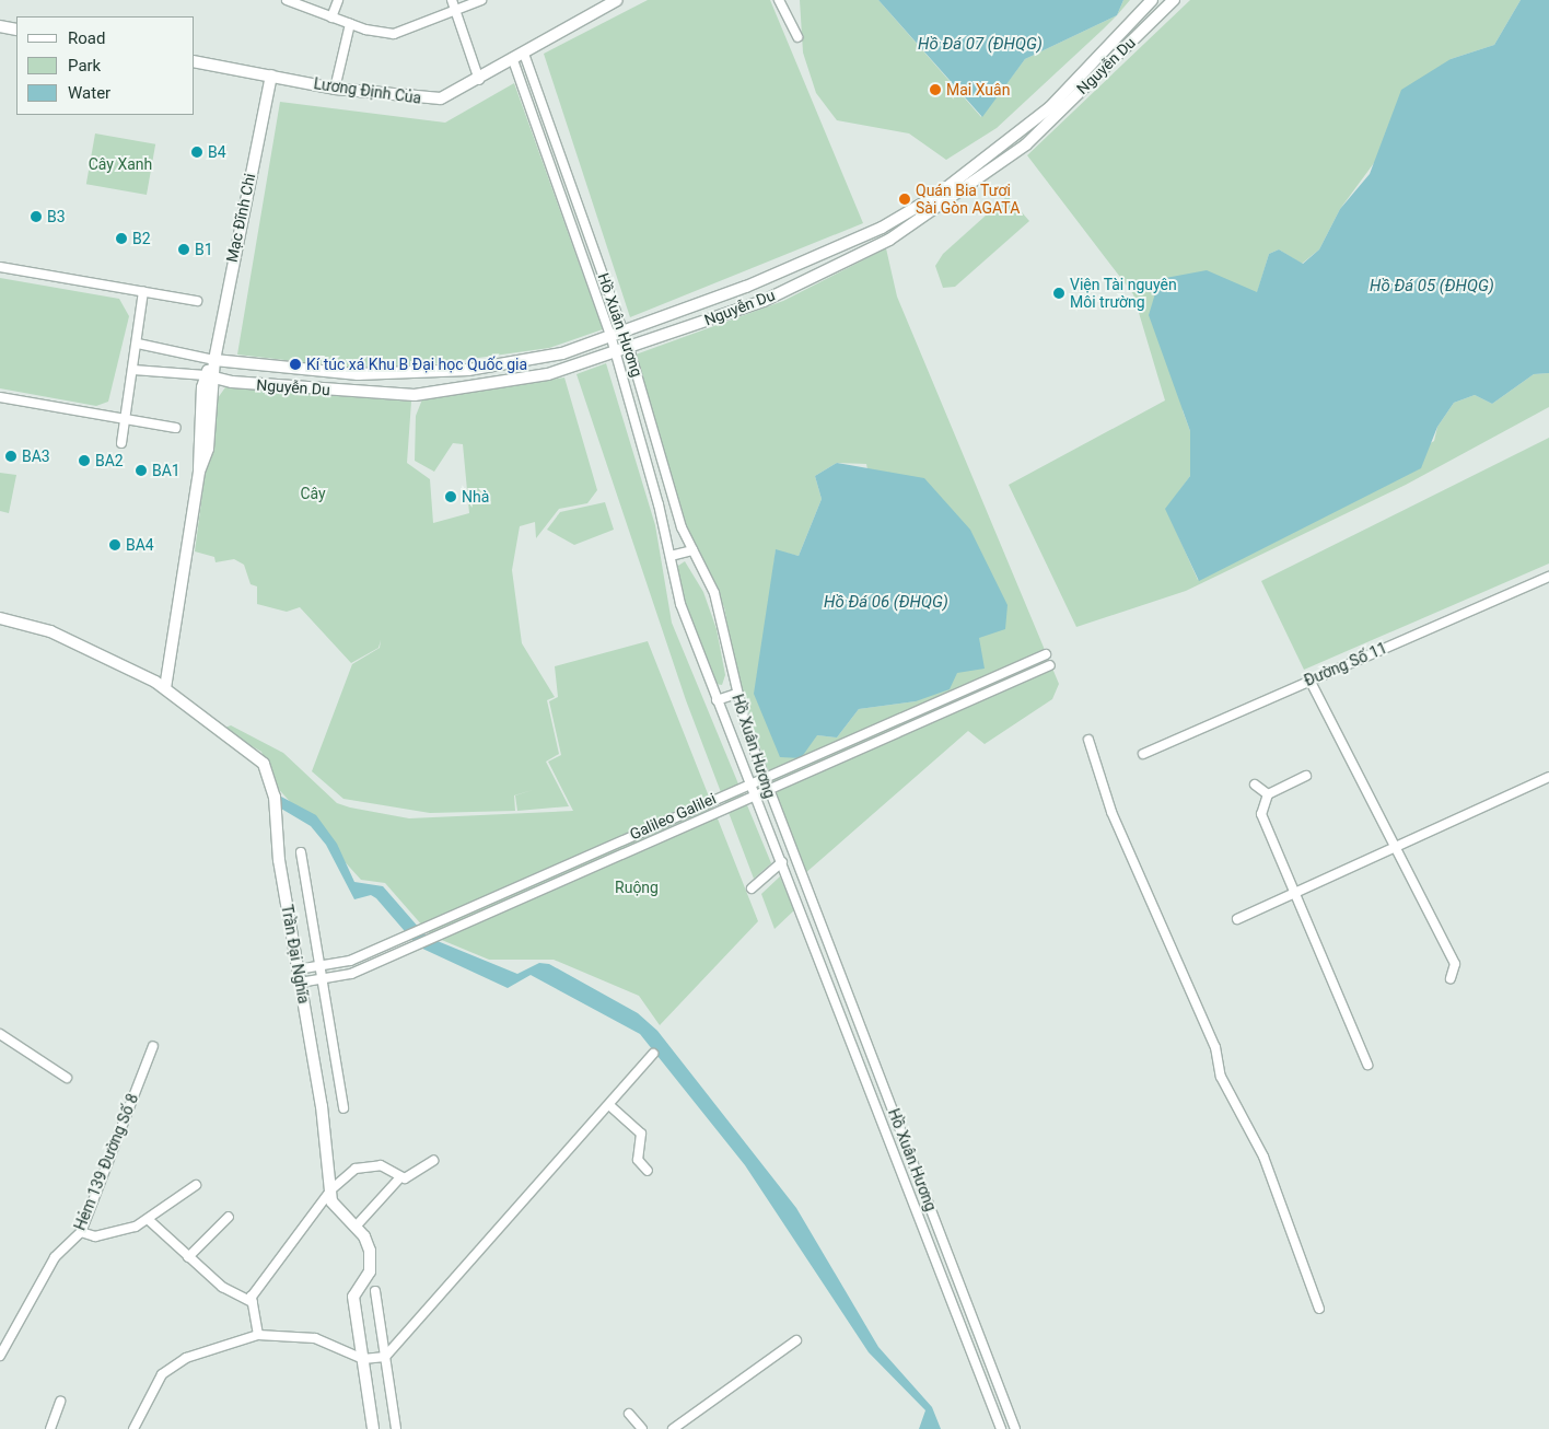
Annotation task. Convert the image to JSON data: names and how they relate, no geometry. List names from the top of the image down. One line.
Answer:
{"streets":{"street":["Nguyễn Du","Lương Định Của","Mạc Đĩnh Chi","Hồ Xuân Hương","Đường Số 11","Galileo Galilei","Trần Đại Nghĩa","Hẻm 139 Đường Số 8"]},"crossings":[["Nguyễn Du","Mạc Đĩnh Chi"],["Nguyễn Du","Hồ Xuân Hương"],["Lương Định Của","Mạc Đĩnh Chi"],["Lương Định Của","Hồ Xuân Hương"],["Mạc Đĩnh Chi","Trần Đại Nghĩa"],["Hồ Xuân Hương","Galileo Galilei"],["Galileo Galilei","Trần Đại Nghĩa"]],"water":["Hồ Đá 07 (ĐHQG)","Hồ Đá 05 (ĐHQG)","Hồ Đá 06 (ĐHQG)"],"parks":["Cây Xanh","Cây","Ruộng"],"places":["Mai Xuân","B4","Quán Bia Tươi Sài Gòn AGATA","B3","B2","B1","Viện Tài nguyên Môi trường","Kí túc xá Khu B Đại học Quốc gia","BA3","BA2","BA1","Nhà","BA4"],"legend":["Road","Park","Water"]}
